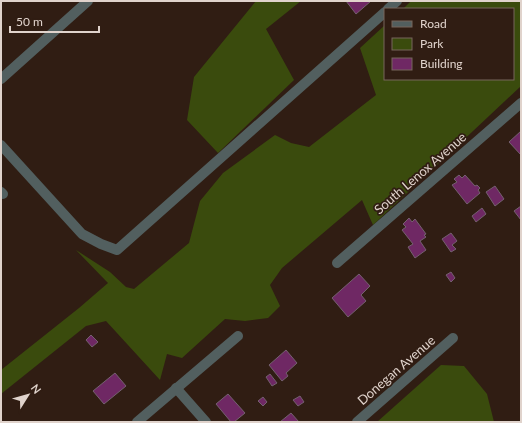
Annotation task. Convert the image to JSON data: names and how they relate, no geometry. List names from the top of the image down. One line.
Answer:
{"streets":{"street":["South Lenox Avenue","Donegan Avenue"]},"legend":["Road","Park","Building"],"scale_bar":"50 m","north":"top right"}
